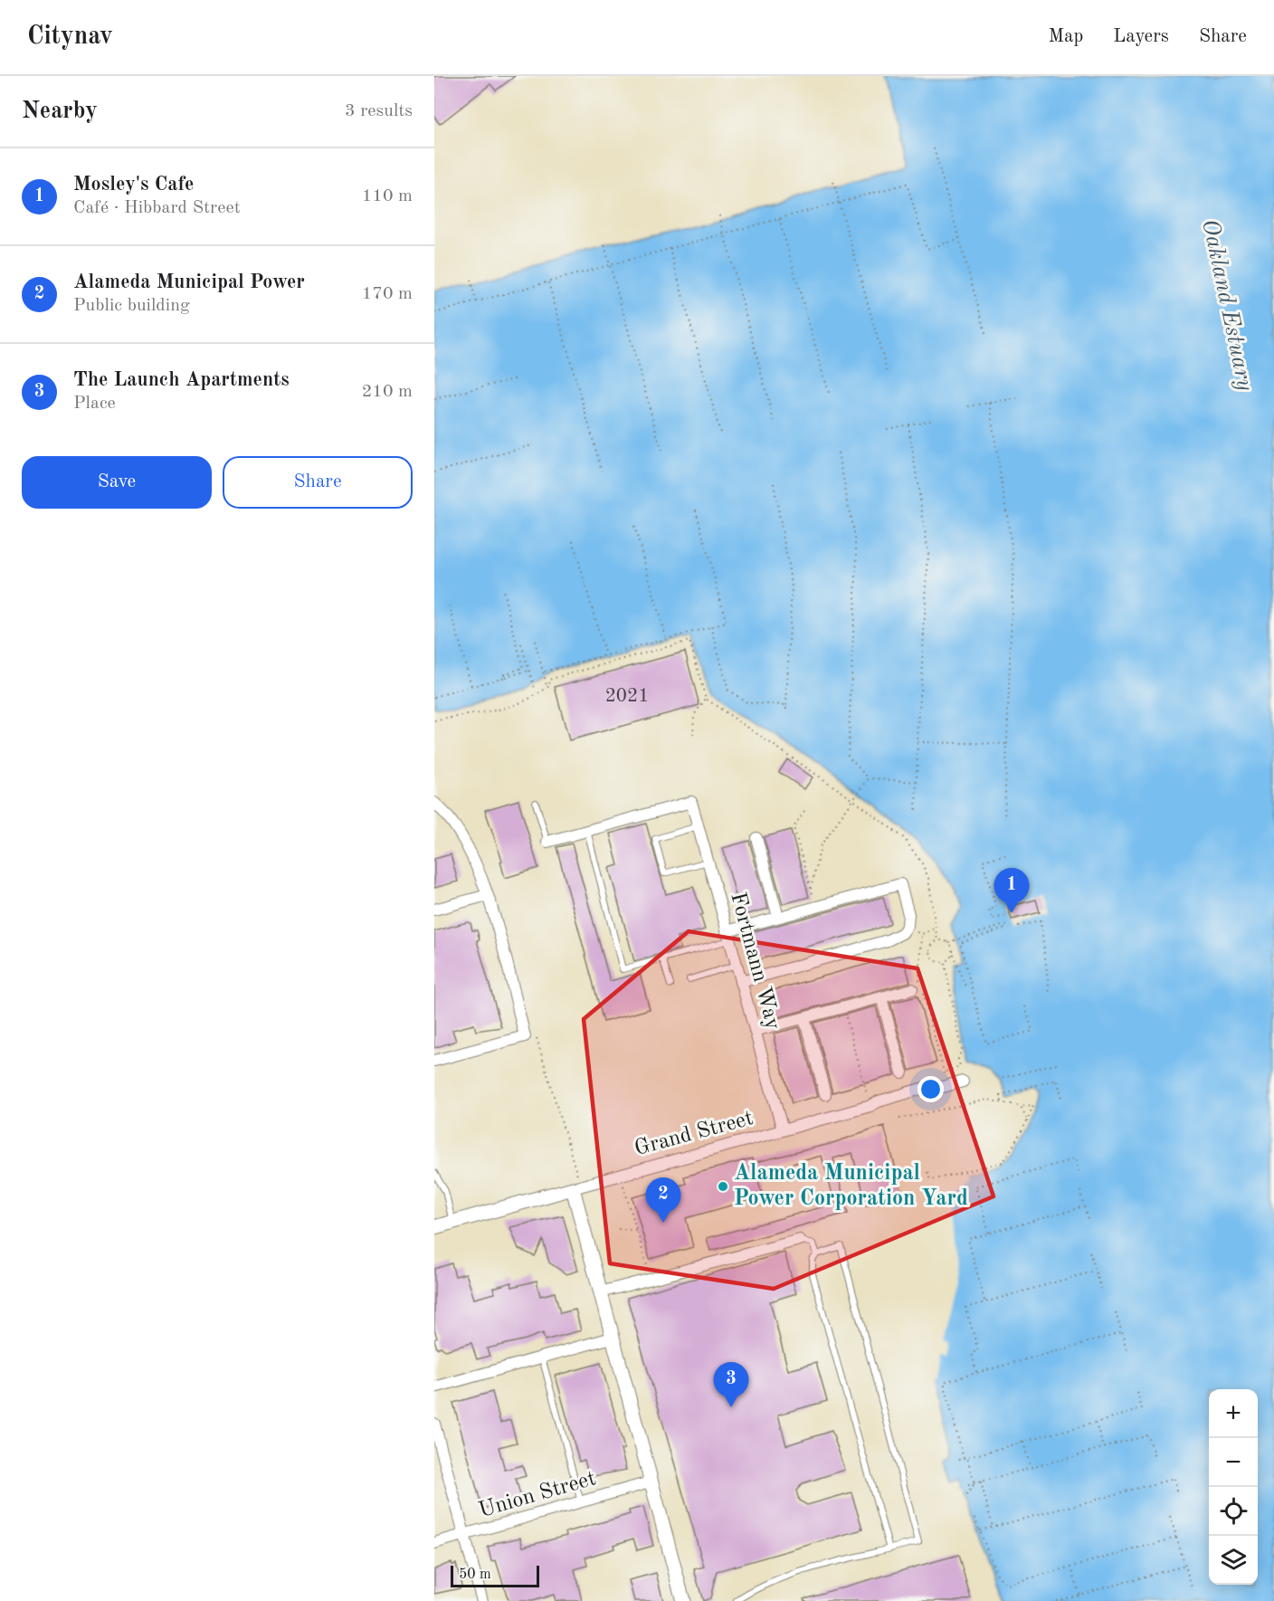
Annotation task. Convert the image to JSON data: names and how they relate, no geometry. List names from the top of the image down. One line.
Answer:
{"streets":{"street":["Fortmann Way","Grand Street","Union Street"]},"crossings":[["Fortmann Way","Grand Street"]],"water":["Oakland Estuary"],"places":["Alameda Municipal Power Corporation Yard"],"house_numbers":["2021"],"scale_bar":"50 m","page":{"header":"Citynav","nav":["Map","Layers","Share"],"heading":["Nearby","3 results"],"list":[{"mark":"1","name":"Mosley's Cafe","note":"Café · Hibbard Street","value":"110 m"},{"mark":"2","name":"Alameda Municipal Power","note":"Public building","value":"170 m"},{"mark":"3","name":"The Launch Apartments","note":"Place","value":"210 m"}],"buttons":["Save","Share"],"pins":["1","2","3"],"map_buttons":["+","−"],"scale":"50 m"}}
